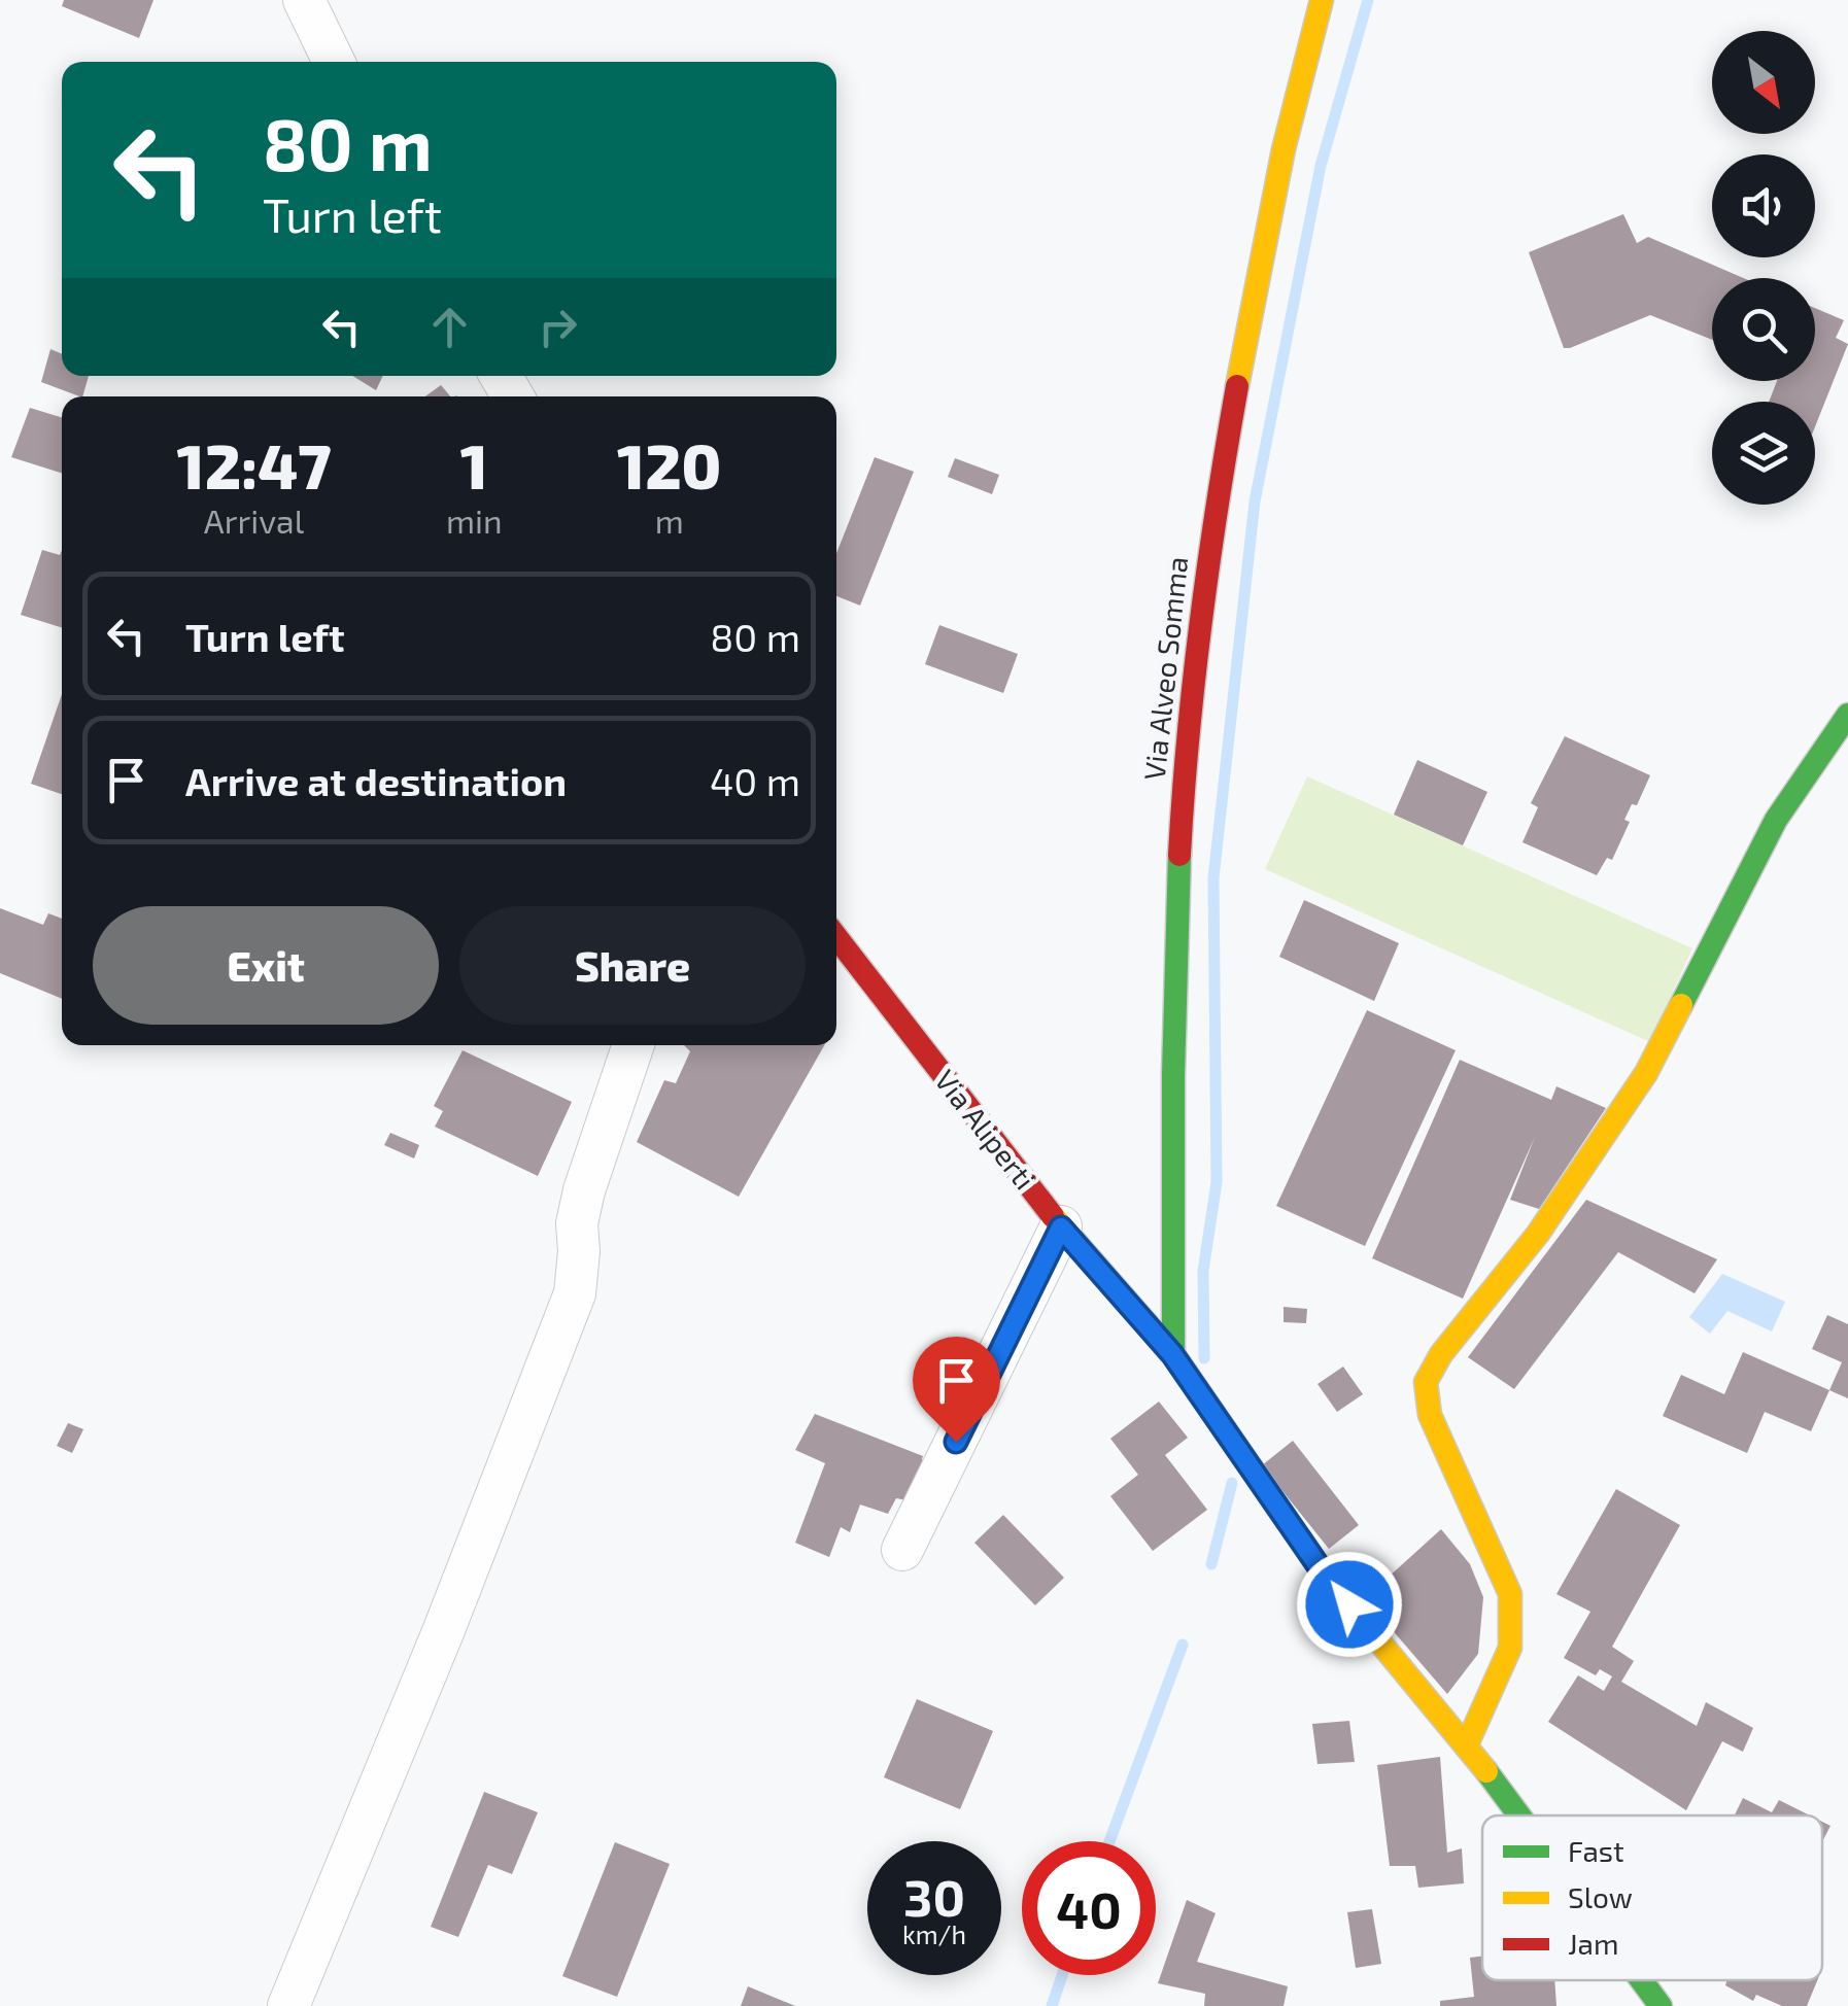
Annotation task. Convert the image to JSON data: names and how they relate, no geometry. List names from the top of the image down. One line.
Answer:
{"streets":{"street":["Via Alveo Somma","Via Aliperti"]},"crossings":[["Via Alveo Somma","Via Aliperti"]],"legend":["Fast","Slow","Jam"],"north":"bottom right","page":{"turn":["80 m","Turn left"],"eta":["12:47","Arrival","1","min","120","m"],"list":[{"name":"Turn left","value":"80 m"},{"name":"Arrive at destination","value":"40 m"}],"buttons":["Exit","Share"],"speed":"30 km/h","limit":"40"}}
